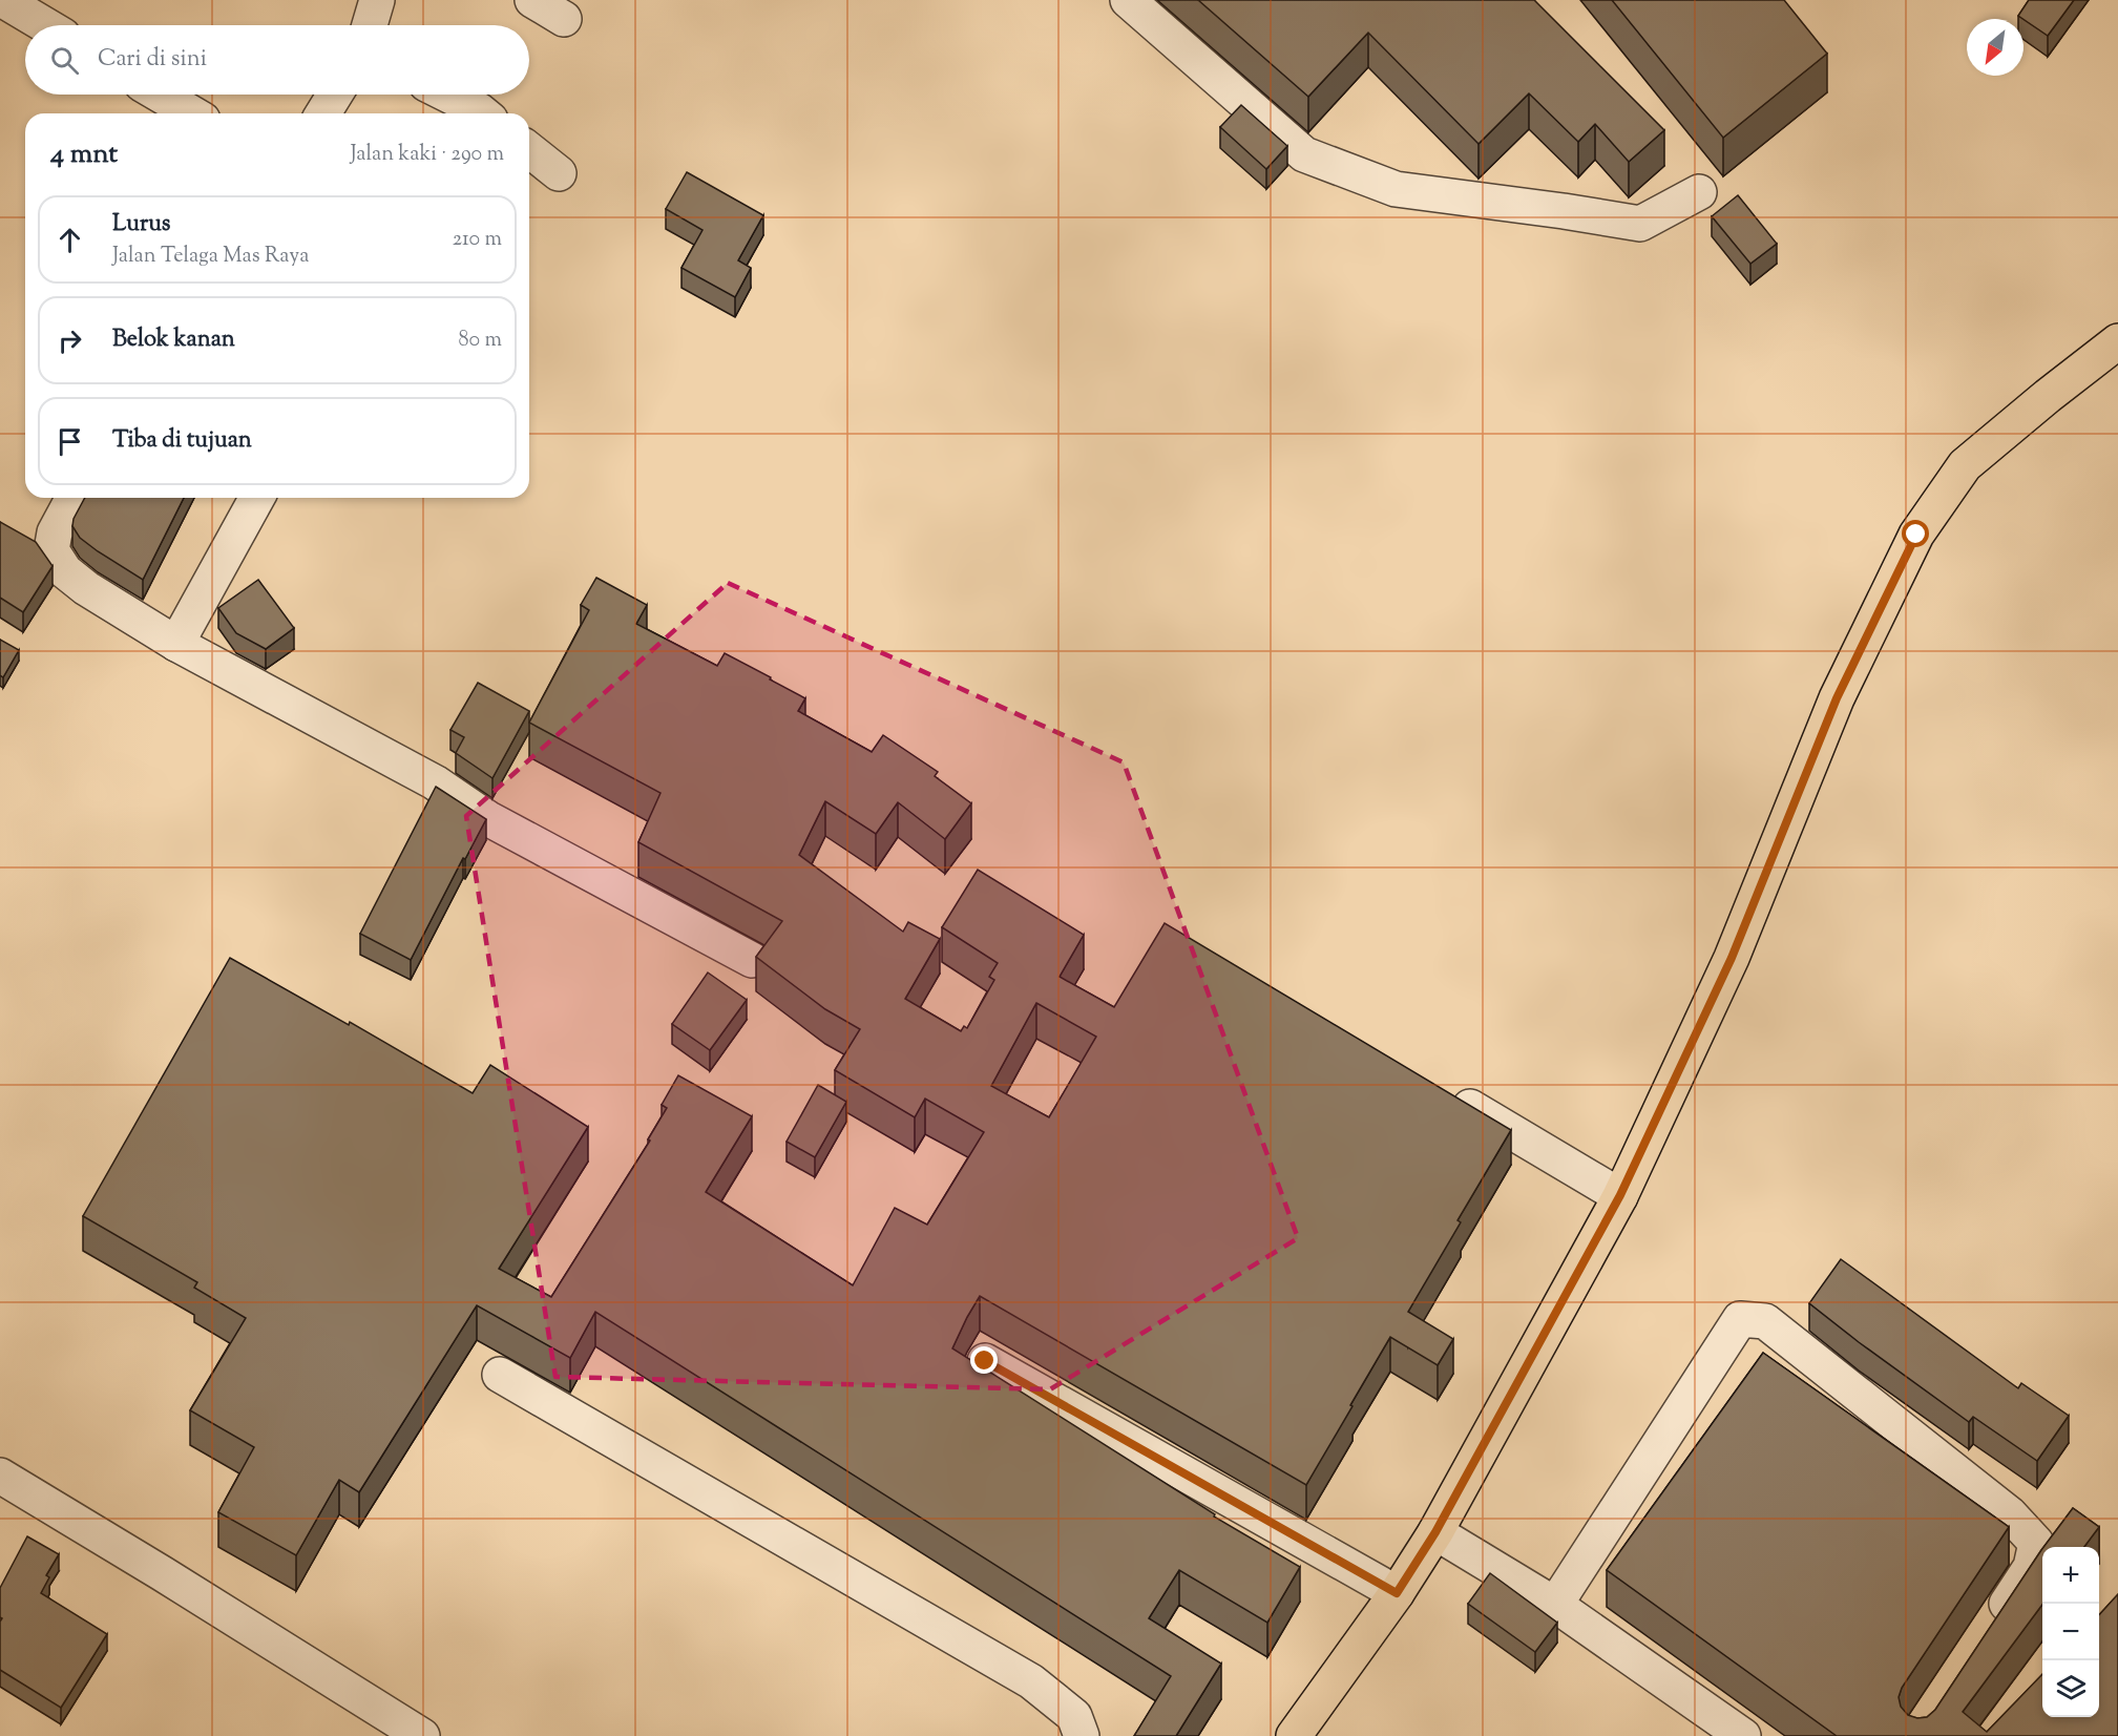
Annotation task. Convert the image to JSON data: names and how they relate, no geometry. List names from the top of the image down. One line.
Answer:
{"north":"bottom left","page":{"search":"Cari di sini","heading":["4 mnt","Jalan kaki · 290 m"],"list":[["Lurus","Jalan Telaga Mas Raya","210 m"],["Belok kanan","80 m"],"Tiba di tujuan"],"map_buttons":["+","−"]}}
